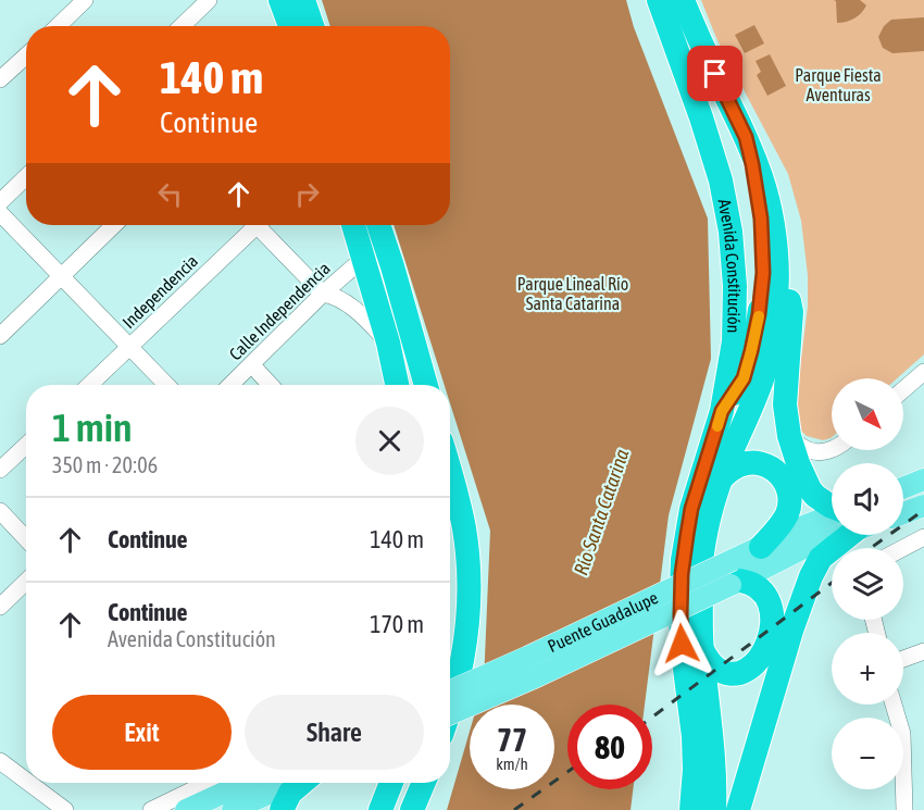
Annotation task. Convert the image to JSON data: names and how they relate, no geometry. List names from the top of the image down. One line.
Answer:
{"streets":{"highway":["Avenida Constitución"],"main road":["Puente Guadalupe"],"street":["Independencia","Calle Independencia"]},"water":["Río Santa Catarina"],"parks":["Parque Fiesta Aventuras","Parque Lineal Río Santa Catarina"],"north":"bottom right","page":{"turn":["140 m","Continue"],"map_buttons":["+","−"],"heading":["1 min","350 m · 20:06"],"list":[{"name":"Continue","value":"140 m"},{"name":"Continue","note":"Avenida Constitución","value":"170 m"}],"buttons":["Exit","Share"],"speed":"77 km/h","limit":"80"}}
